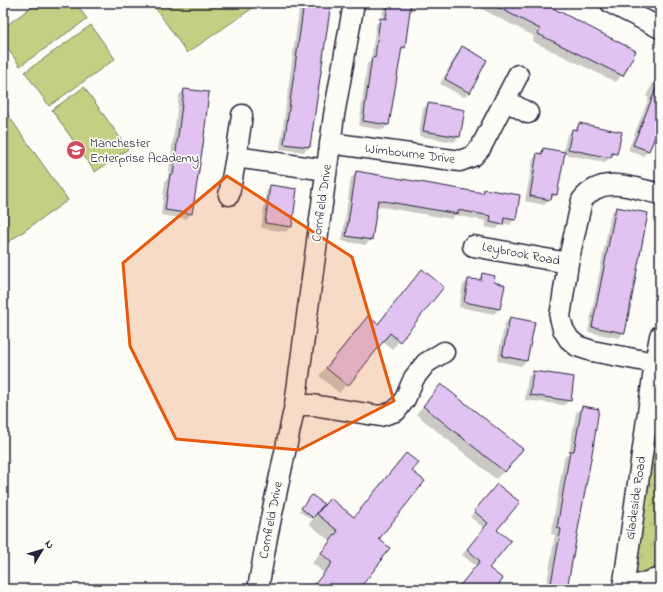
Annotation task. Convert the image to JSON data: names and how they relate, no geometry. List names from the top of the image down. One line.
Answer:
{"streets":{"street":["Wimbourne Drive","Cornfield Drive","Leybrook Road","Gladeside Road"]},"crossings":[["Wimbourne Drive","Cornfield Drive"],["Leybrook Road","Gladeside Road"]],"places":{"school or university":["Manchester Enterprise Academy"]},"north":"top right"}
